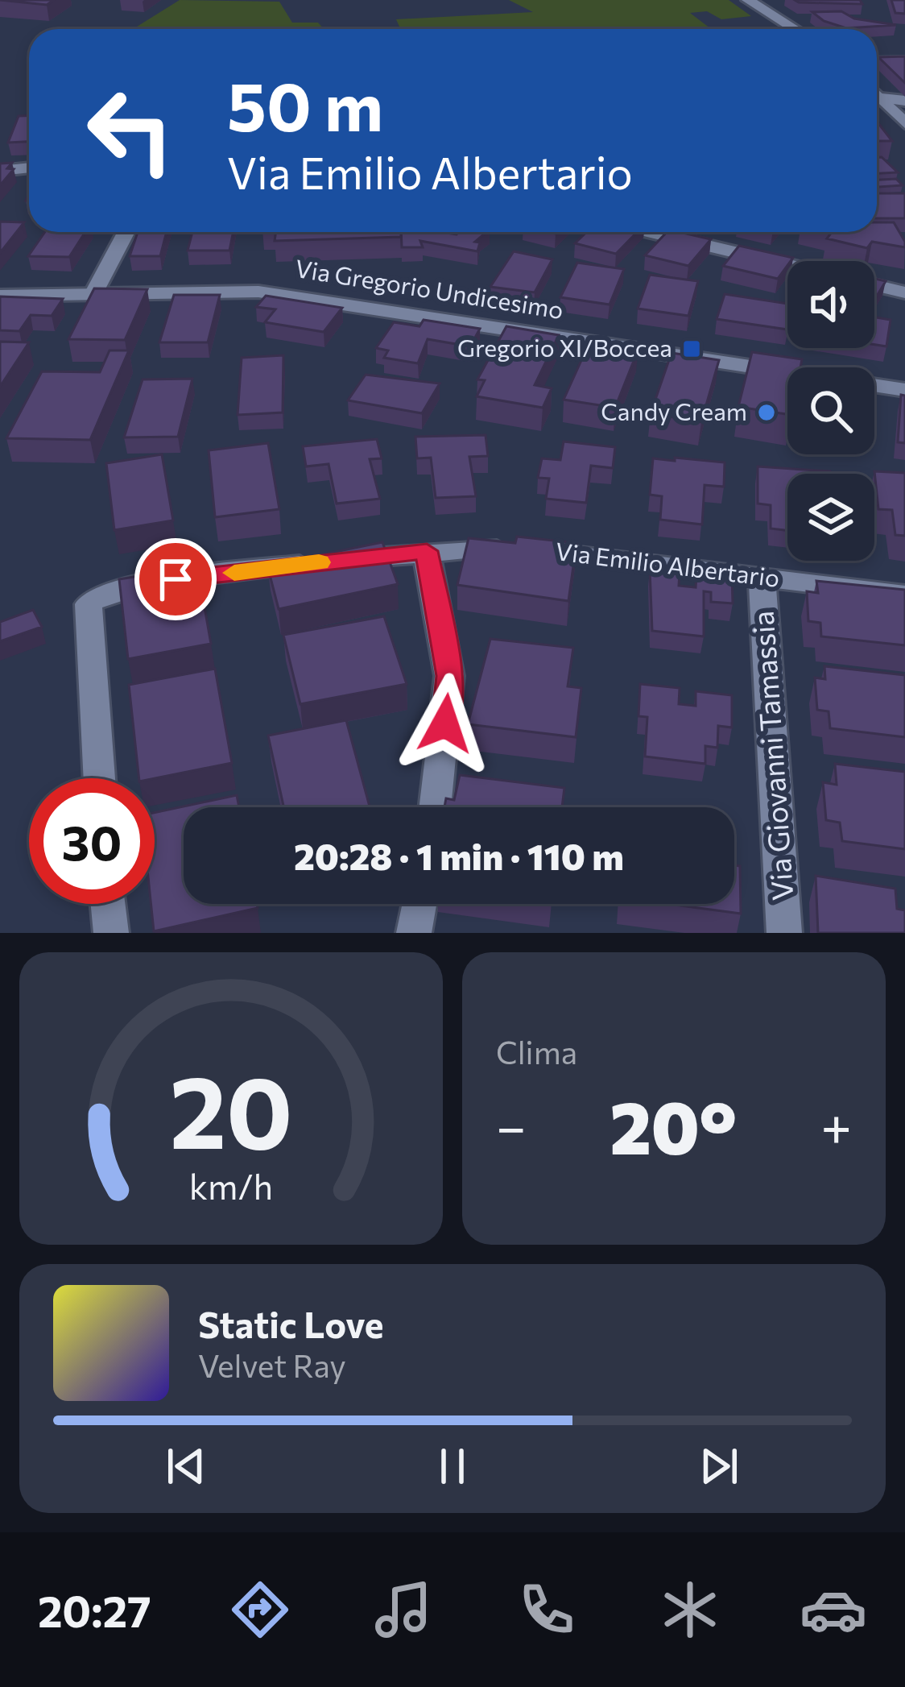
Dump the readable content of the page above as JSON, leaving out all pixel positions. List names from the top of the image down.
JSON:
{
  "streets": {
    "street": ["Via Gregorio Undicesimo", "Via Emilio Albertario", "Via Giovanni Tamassia"]
  },
  "crossings": [
    ["Via Emilio Albertario", "Via Giovanni Tamassia"]
  ],
  "places": {
    "transit": ["Gregorio XI/Boccea"],
    "other": ["Candy Cream"]
  },
  "page": {
    "turn": ["50 m", "Via Emilio Albertario"],
    "limit": "30",
    "trip": "20:28 · 1 min · 110 m",
    "tile": "Clima",
    "heat": ["−", "20°", "+"],
    "song": ["Static Love", "Velvet Ray"],
    "tabs": "20:27",
    "gauge": ["20", "km/h"]
  }
}
